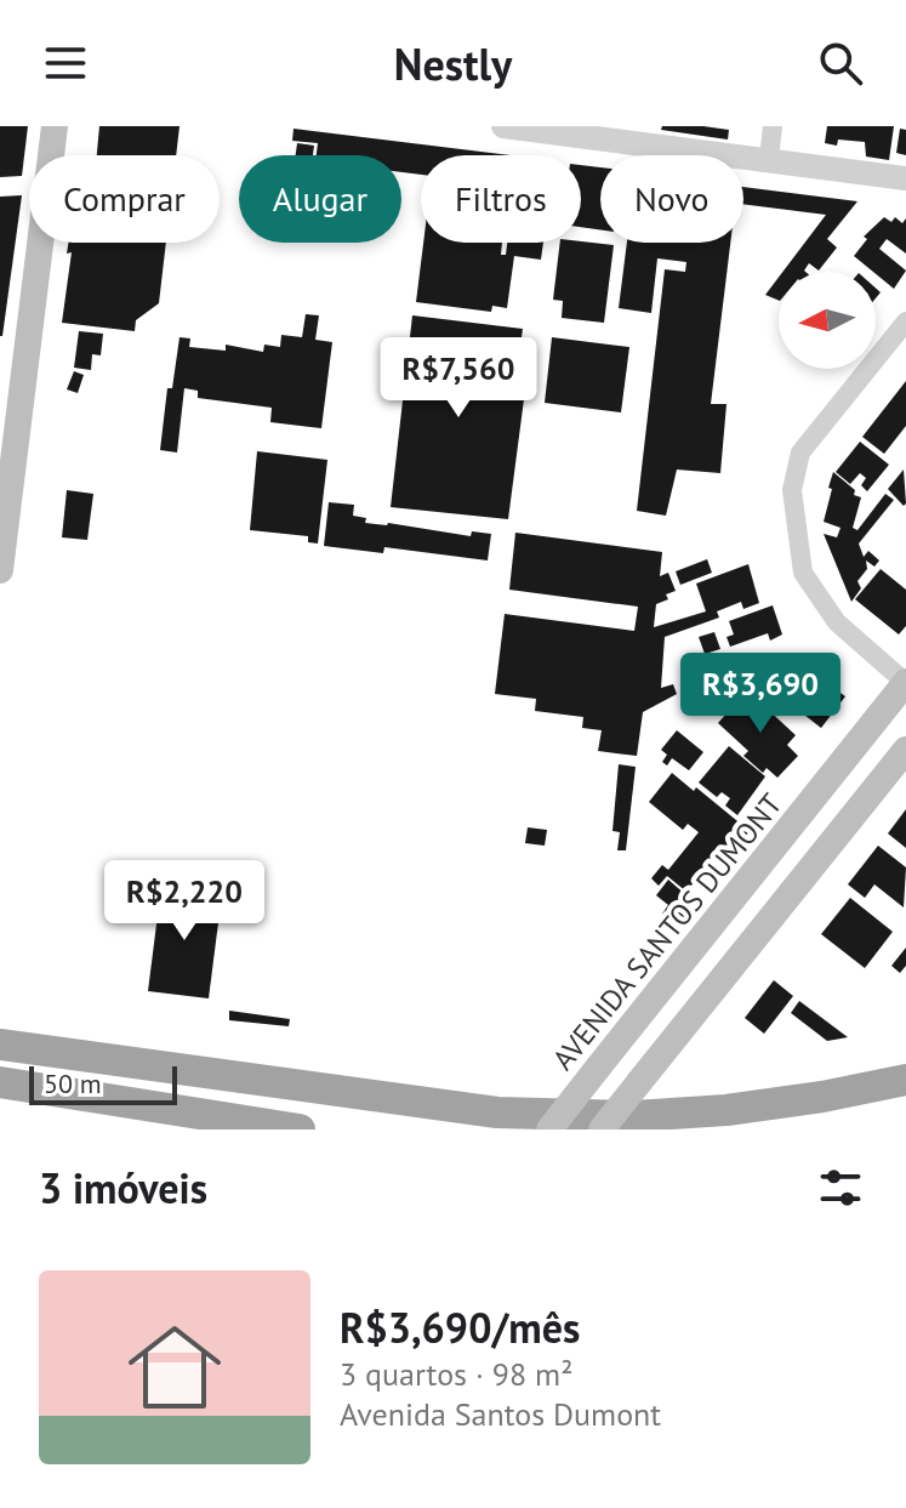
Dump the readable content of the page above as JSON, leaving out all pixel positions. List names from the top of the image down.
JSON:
{
  "streets": {
    "main road": ["AVENIDA SANTOS DUMONT"]
  },
  "scale_bar": "50 m",
  "north": "left",
  "page": {
    "header": "Nestly",
    "chip": [
      "Comprar",
      "Alugar",
      "Filtros",
      "Novo"
    ],
    "price": ["R$7,560", "R$3,690", "R$2,220"],
    "scale": "50 m",
    "heading": "3 imóveis",
    "list": [
      {
        "name": "R$3,690/mês",
        "note": "3 quartos · 98 m² · Avenida Santos Dumont"
      }
    ]
  }
}
